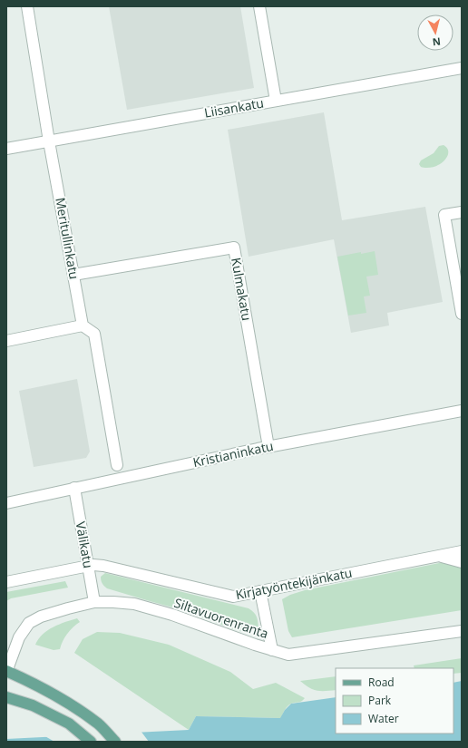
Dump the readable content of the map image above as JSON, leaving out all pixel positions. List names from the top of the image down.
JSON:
{
  "streets": {
    "street": [
      "Liisankatu",
      "Meritullinkatu",
      "Kulmakatu",
      "Kristianinkatu",
      "Välikatu",
      "Kirjatyöntekijänkatu",
      "Siltavuorenranta"
    ]
  },
  "crossings": [
    ["Liisankatu", "Meritullinkatu"],
    ["Meritullinkatu", "Kulmakatu"],
    ["Kulmakatu", "Kristianinkatu"],
    ["Kristianinkatu", "Välikatu"],
    ["Välikatu", "Kirjatyöntekijänkatu"],
    ["Välikatu", "Siltavuorenranta"]
  ],
  "legend": ["Road", "Park", "Water"],
  "north": "bottom"
}
